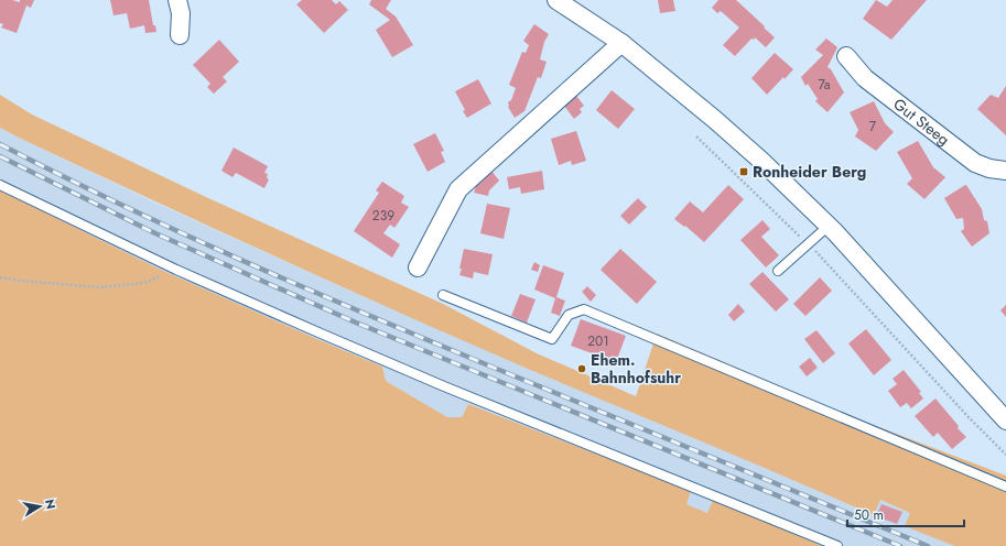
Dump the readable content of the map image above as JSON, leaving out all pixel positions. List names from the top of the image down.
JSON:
{
  "streets": {
    "street": ["Gut Steeg"]
  },
  "places": {
    "transit": ["Ronheider Berg"],
    "other": ["Ehem. Bahnhofsuhr"]
  },
  "house_numbers": [
    "7a",
    "7",
    "239",
    "201"
  ],
  "scale_bar": "50 m",
  "north": "right"
}
